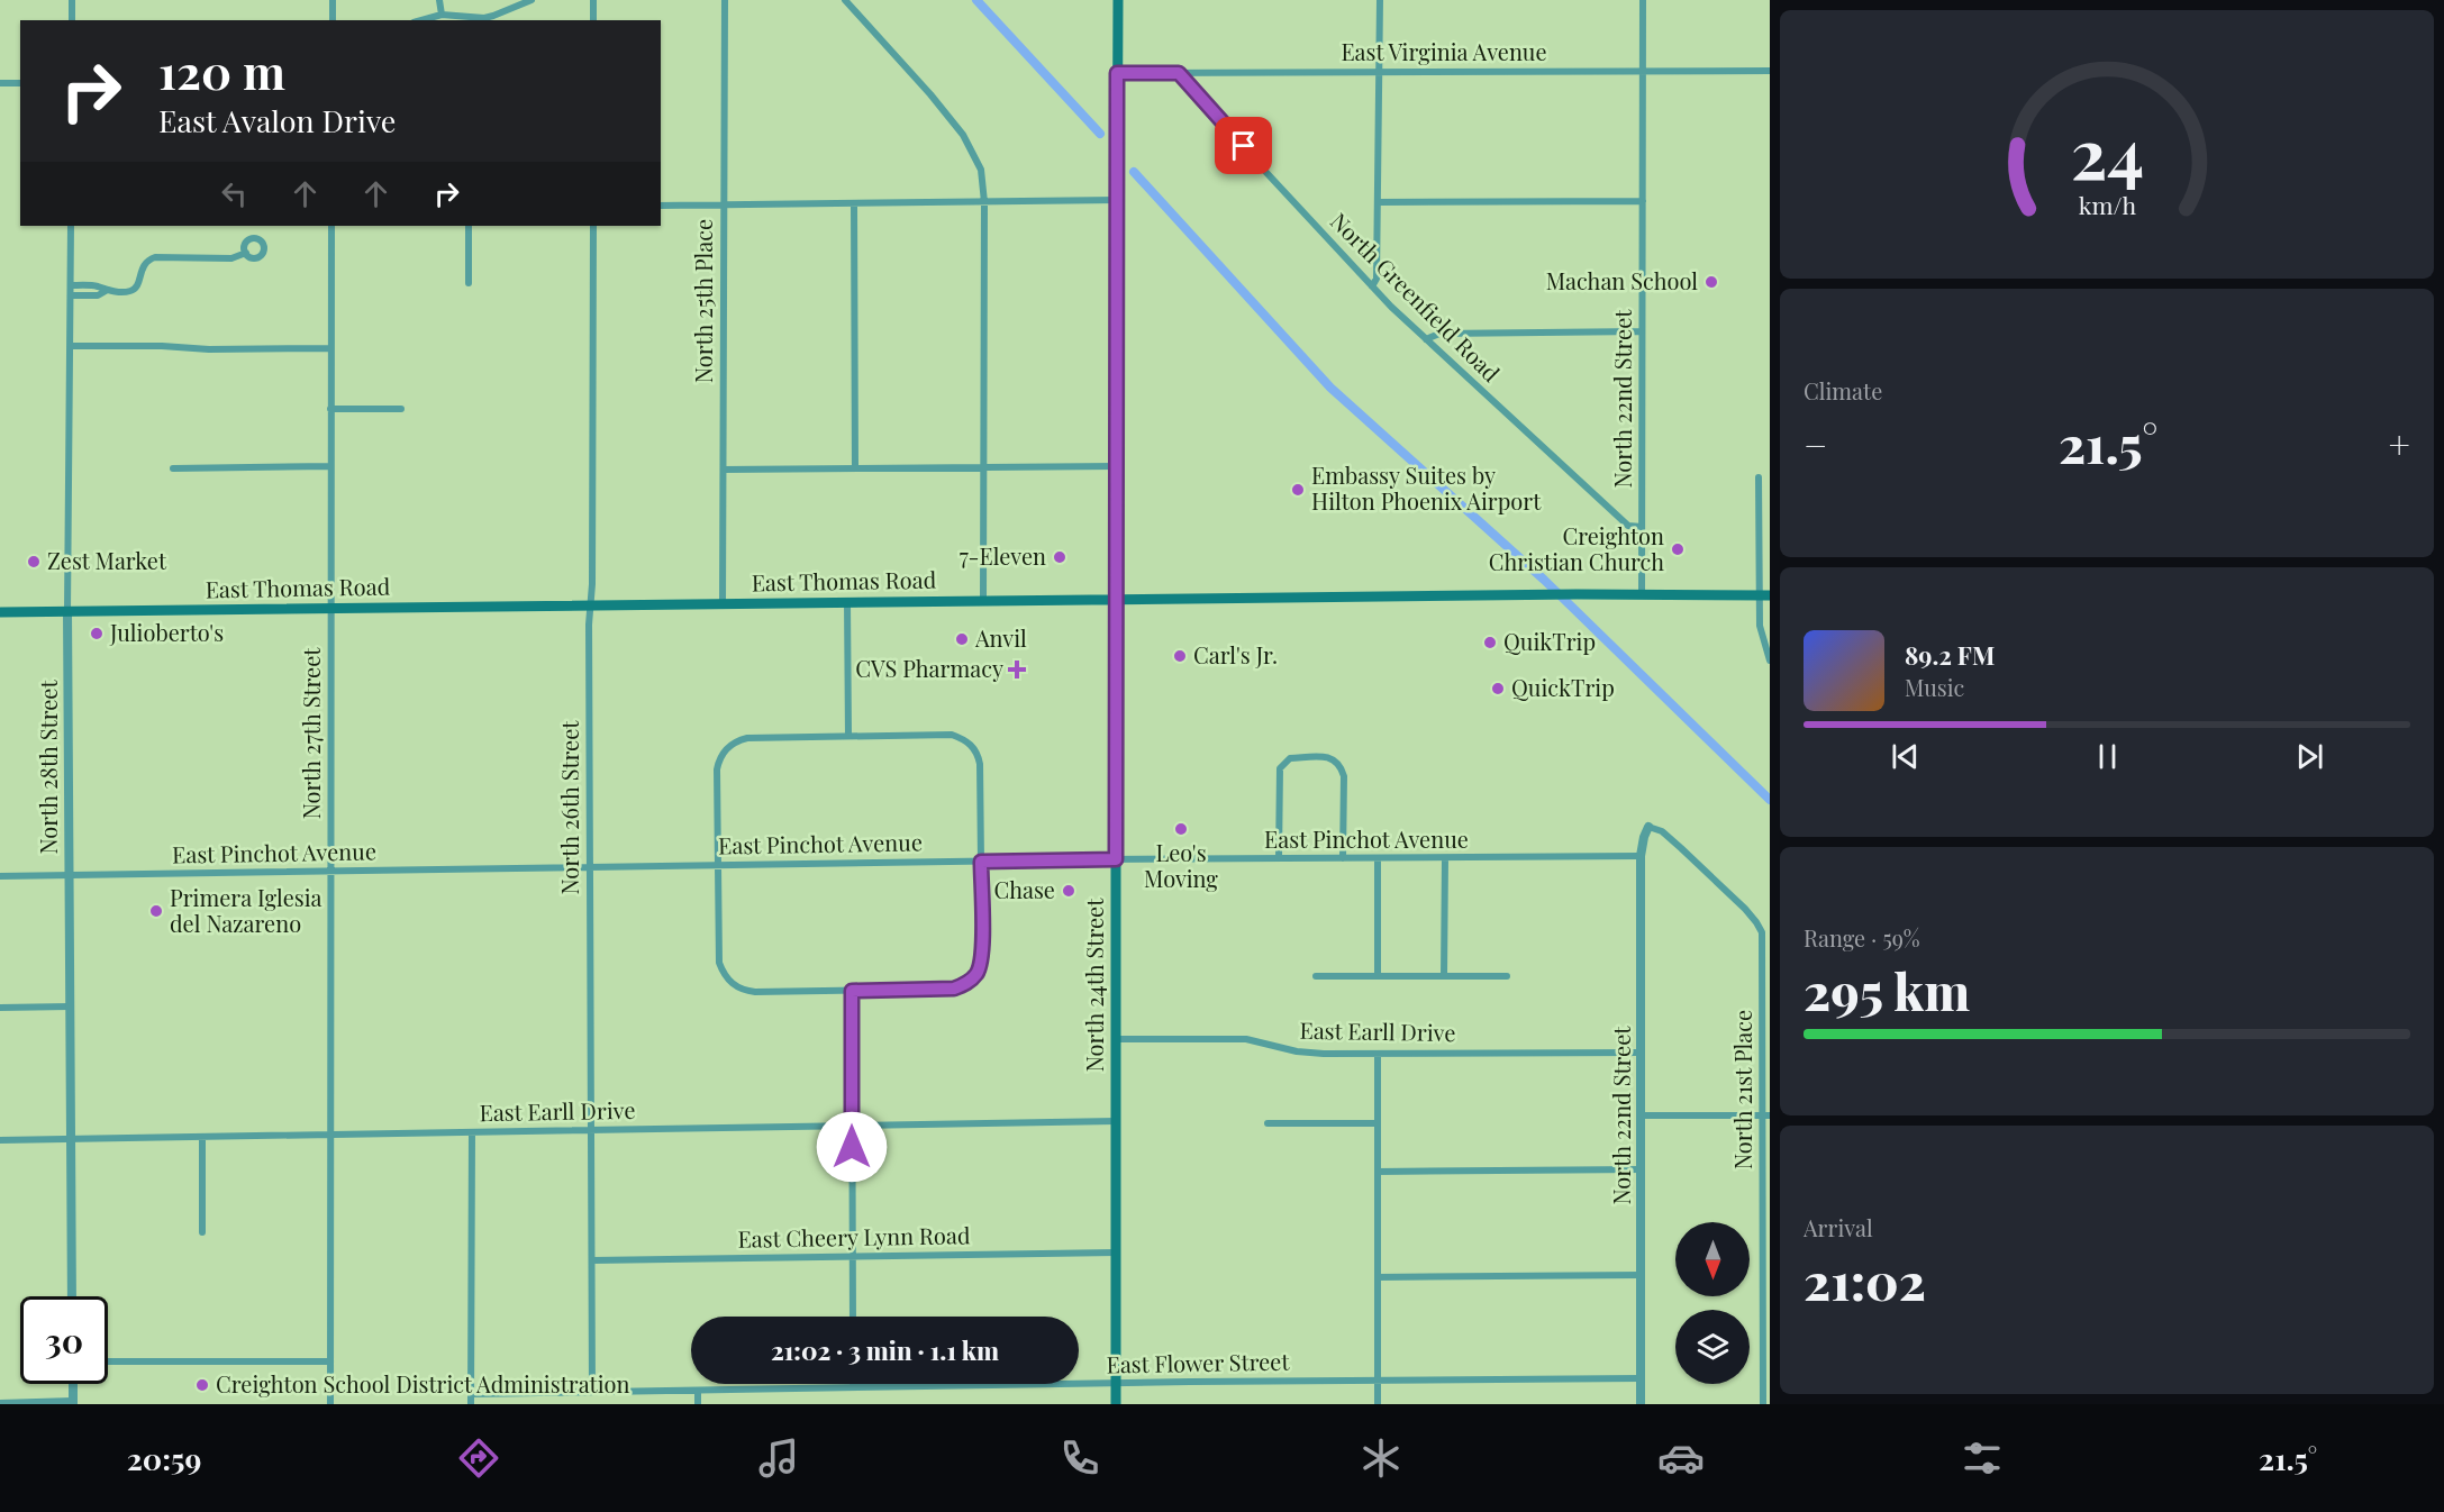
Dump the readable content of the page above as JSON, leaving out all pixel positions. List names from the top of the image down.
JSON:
{
  "streets": {
    "main road": ["East Thomas Road", "North 24th Street"],
    "street": [
      "East Virginia Avenue",
      "North Greenfield Road",
      "North 25th Place",
      "North 22nd Street",
      "North 27th Street",
      "North 28th Street",
      "North 26th Street",
      "East Pinchot Avenue",
      "East Earll Drive",
      "North 21st Place",
      "East Cheery Lynn Road",
      "East Flower Street"
    ]
  },
  "crossings": [
    ["East Virginia Avenue", "North Greenfield Road"],
    ["East Virginia Avenue", "North 22nd Street"],
    ["East Virginia Avenue", "North 24th Street"],
    ["North Greenfield Road", "North 22nd Street"],
    ["North 25th Place", "East Thomas Road"],
    ["North 22nd Street", "East Thomas Road"],
    ["North 22nd Street", "East Pinchot Avenue"],
    ["North 22nd Street", "East Earll Drive"],
    ["North 22nd Street", "North 21st Place"],
    ["North 22nd Street", "East Flower Street"],
    ["East Thomas Road", "North 27th Street"],
    ["East Thomas Road", "North 28th Street"],
    ["East Thomas Road", "North 26th Street"],
    ["East Thomas Road", "North 24th Street"],
    ["North 27th Street", "East Pinchot Avenue"],
    ["North 27th Street", "East Earll Drive"],
    ["North 28th Street", "East Pinchot Avenue"],
    ["North 28th Street", "East Earll Drive"],
    ["North 26th Street", "East Pinchot Avenue"],
    ["North 26th Street", "East Earll Drive"],
    ["North 26th Street", "East Cheery Lynn Road"],
    ["North 26th Street", "East Flower Street"],
    ["East Pinchot Avenue", "North 24th Street"],
    ["North 24th Street", "East Earll Drive"],
    ["North 24th Street", "East Cheery Lynn Road"],
    ["North 24th Street", "East Flower Street"]
  ],
  "places": {
    "other": [
      "Machan School",
      "Embassy Suites by Hilton Phoenix Airport",
      "Creighton Christian Church",
      "7-Eleven",
      "Zest Market",
      "Julioberto's",
      "Anvil",
      "QuikTrip",
      "Carl's Jr.",
      "QuickTrip",
      "Leo's Moving",
      "Chase",
      "Primera Iglesia del Nazareno",
      "Creighton School District Administration"
    ],
    "health": ["CVS Pharmacy"]
  },
  "north": "bottom",
  "page": {
    "turn": ["120 m", "East Avalon Drive"],
    "tile": [
      "Climate",
      ["Range · 59%", "295 km"],
      ["Arrival", "21:02"]
    ],
    "heat": ["−", "21.5°", "+"],
    "song": ["89.2 FM", "Music"],
    "limit": "30",
    "trip": "21:02 · 3 min · 1.1 km",
    "tabs": ["20:59", "21.5°"],
    "gauge": ["24", "km/h"]
  }
}
